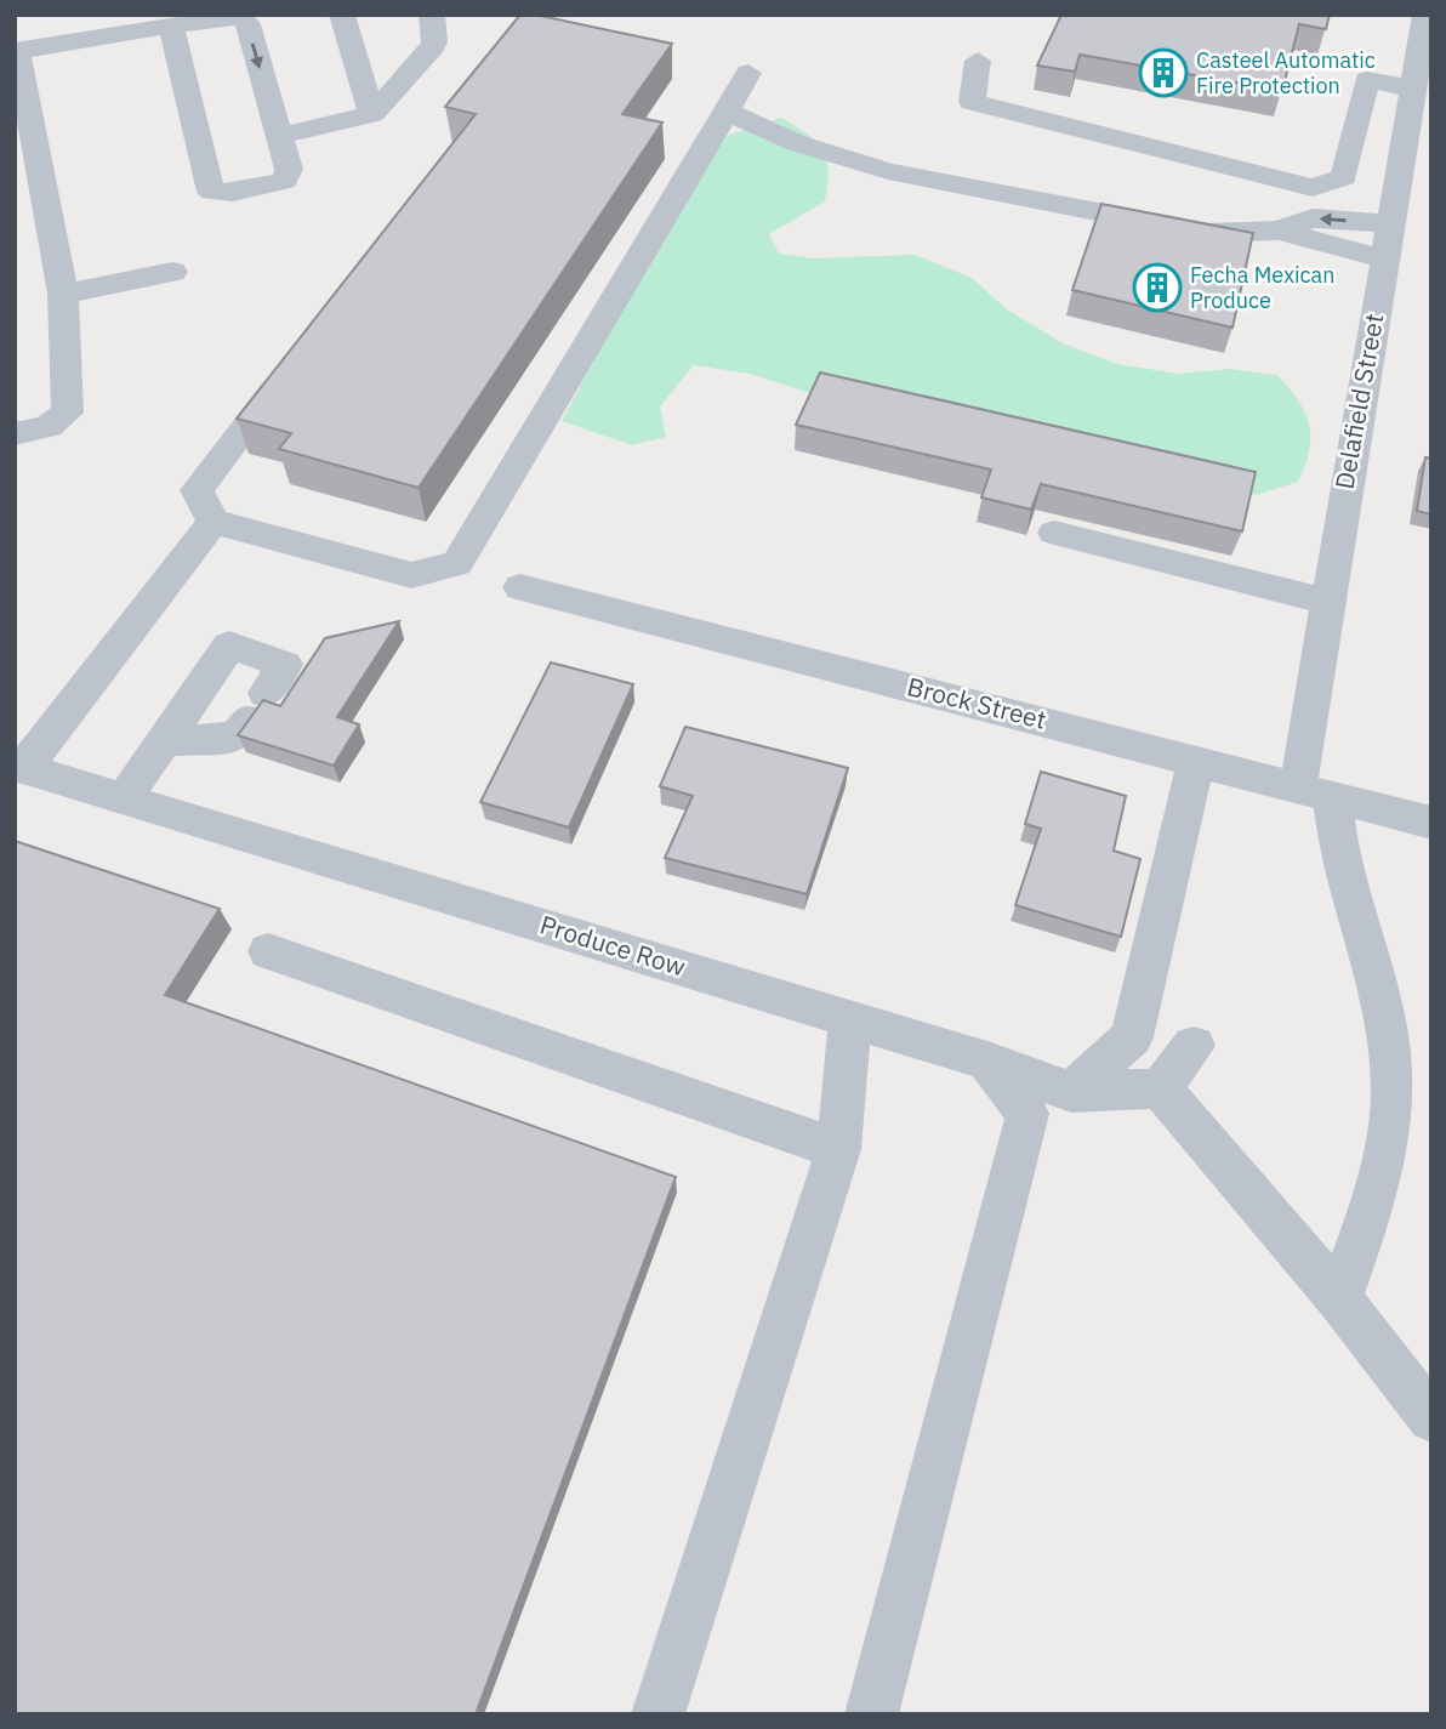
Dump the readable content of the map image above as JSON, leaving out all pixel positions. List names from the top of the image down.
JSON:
{
  "streets": {
    "street": ["Delafield Street", "Brock Street", "Produce Row"]
  },
  "crossings": [
    ["Delafield Street", "Brock Street"]
  ],
  "places": {
    "building": ["Casteel Automatic Fire Protection", "Fecha Mexican Produce"]
  }
}
